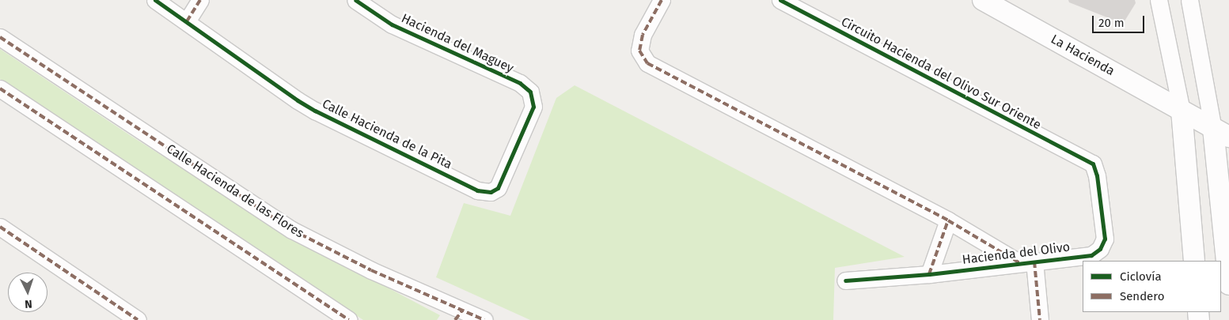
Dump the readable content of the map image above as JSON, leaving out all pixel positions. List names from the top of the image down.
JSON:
{
  "streets": {
    "street": [
      "Hacienda del Maguey",
      "La Hacienda",
      "Circuito Hacienda del Olivo Sur Oriente",
      "Calle Hacienda de la Pita",
      "Calle Hacienda de las Flores",
      "Hacienda del Olivo"
    ]
  },
  "crossings": [
    ["Hacienda del Maguey", "Calle Hacienda de la Pita"],
    ["Circuito Hacienda del Olivo Sur Oriente", "Hacienda del Olivo"]
  ],
  "legend": ["Ciclovía", "Sendero"],
  "scale_bar": "20 m",
  "north": "bottom"
}
